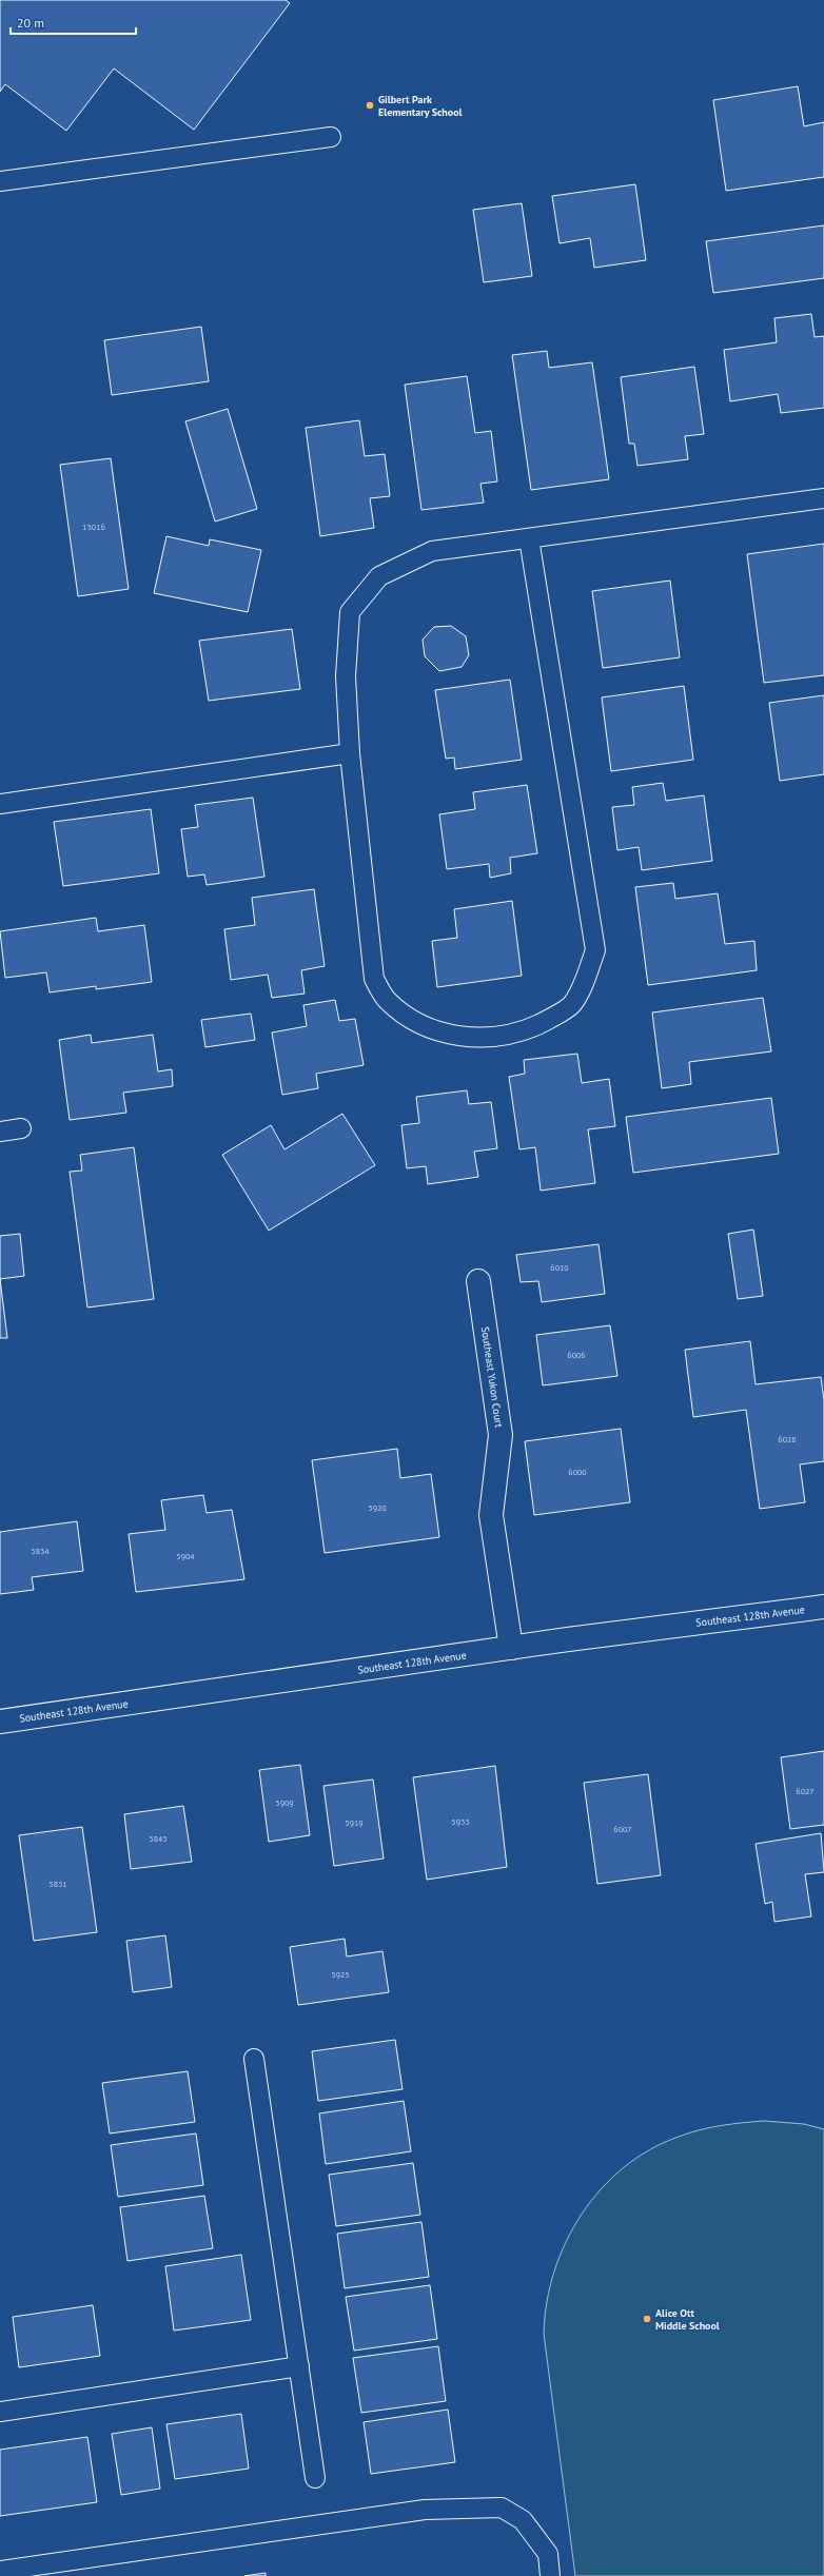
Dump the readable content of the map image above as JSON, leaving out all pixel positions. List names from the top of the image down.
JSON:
{
  "streets": {
    "street": ["Southeast Yukon Court", "Southeast 128th Avenue"]
  },
  "crossings": [
    ["Southeast Yukon Court", "Southeast 128th Avenue"]
  ],
  "places": ["Gilbert Park Elementary School", "Alice Ott Middle School"],
  "house_numbers": [
    "13016",
    "6010",
    "6006",
    "6028",
    "6000",
    "5920",
    "5834",
    "5904",
    "6027",
    "5909",
    "5933",
    "5919",
    "6007",
    "5843",
    "5831",
    "5925"
  ],
  "scale_bar": "20 m"
}
